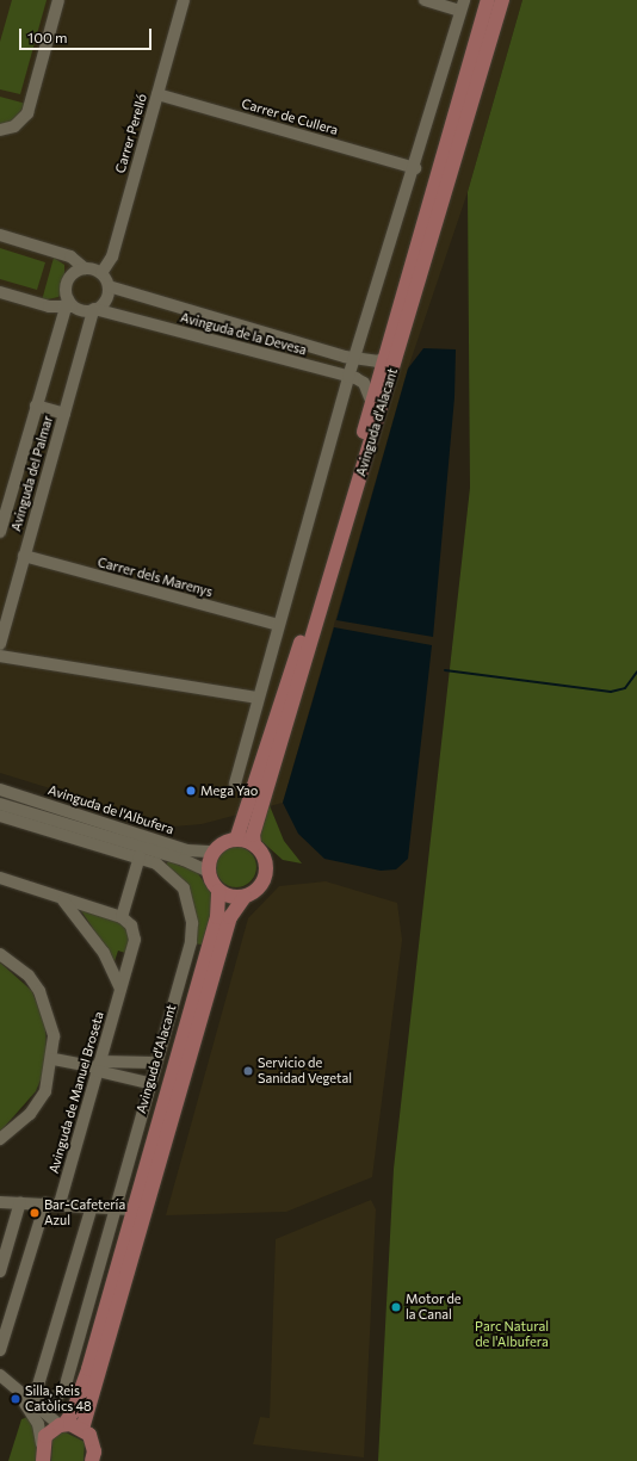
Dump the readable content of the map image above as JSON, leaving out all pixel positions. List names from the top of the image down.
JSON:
{
  "streets": {
    "main road": ["Avinguda d'Alacant"],
    "street": [
      "Carrer de Cullera",
      "Carrer Perelló",
      "Avinguda de la Devesa",
      "Avinguda del Palmar",
      "Carrer dels Marenys",
      "Avinguda de l'Albufera",
      "Avinguda de Manuel Broseta"
    ]
  },
  "crossings": [
    ["Carrer de Cullera", "Carrer Perelló"],
    ["Carrer Perelló", "Avinguda de la Devesa"],
    ["Carrer Perelló", "Avinguda del Palmar"],
    ["Avinguda de la Devesa", "Avinguda d'Alacant"],
    ["Avinguda de la Devesa", "Avinguda del Palmar"],
    ["Avinguda d'Alacant", "Avinguda de l'Albufera"],
    ["Avinguda del Palmar", "Carrer dels Marenys"]
  ],
  "parks": ["Parc Natural de l'Albufera"],
  "places": [
    "Mega Yao",
    "Servicio de Sanidad Vegetal",
    "Bar-Cafetería Azul",
    "Motor de la Canal",
    "Silla, Reis Catòlics 48"
  ],
  "scale_bar": "100 m"
}
